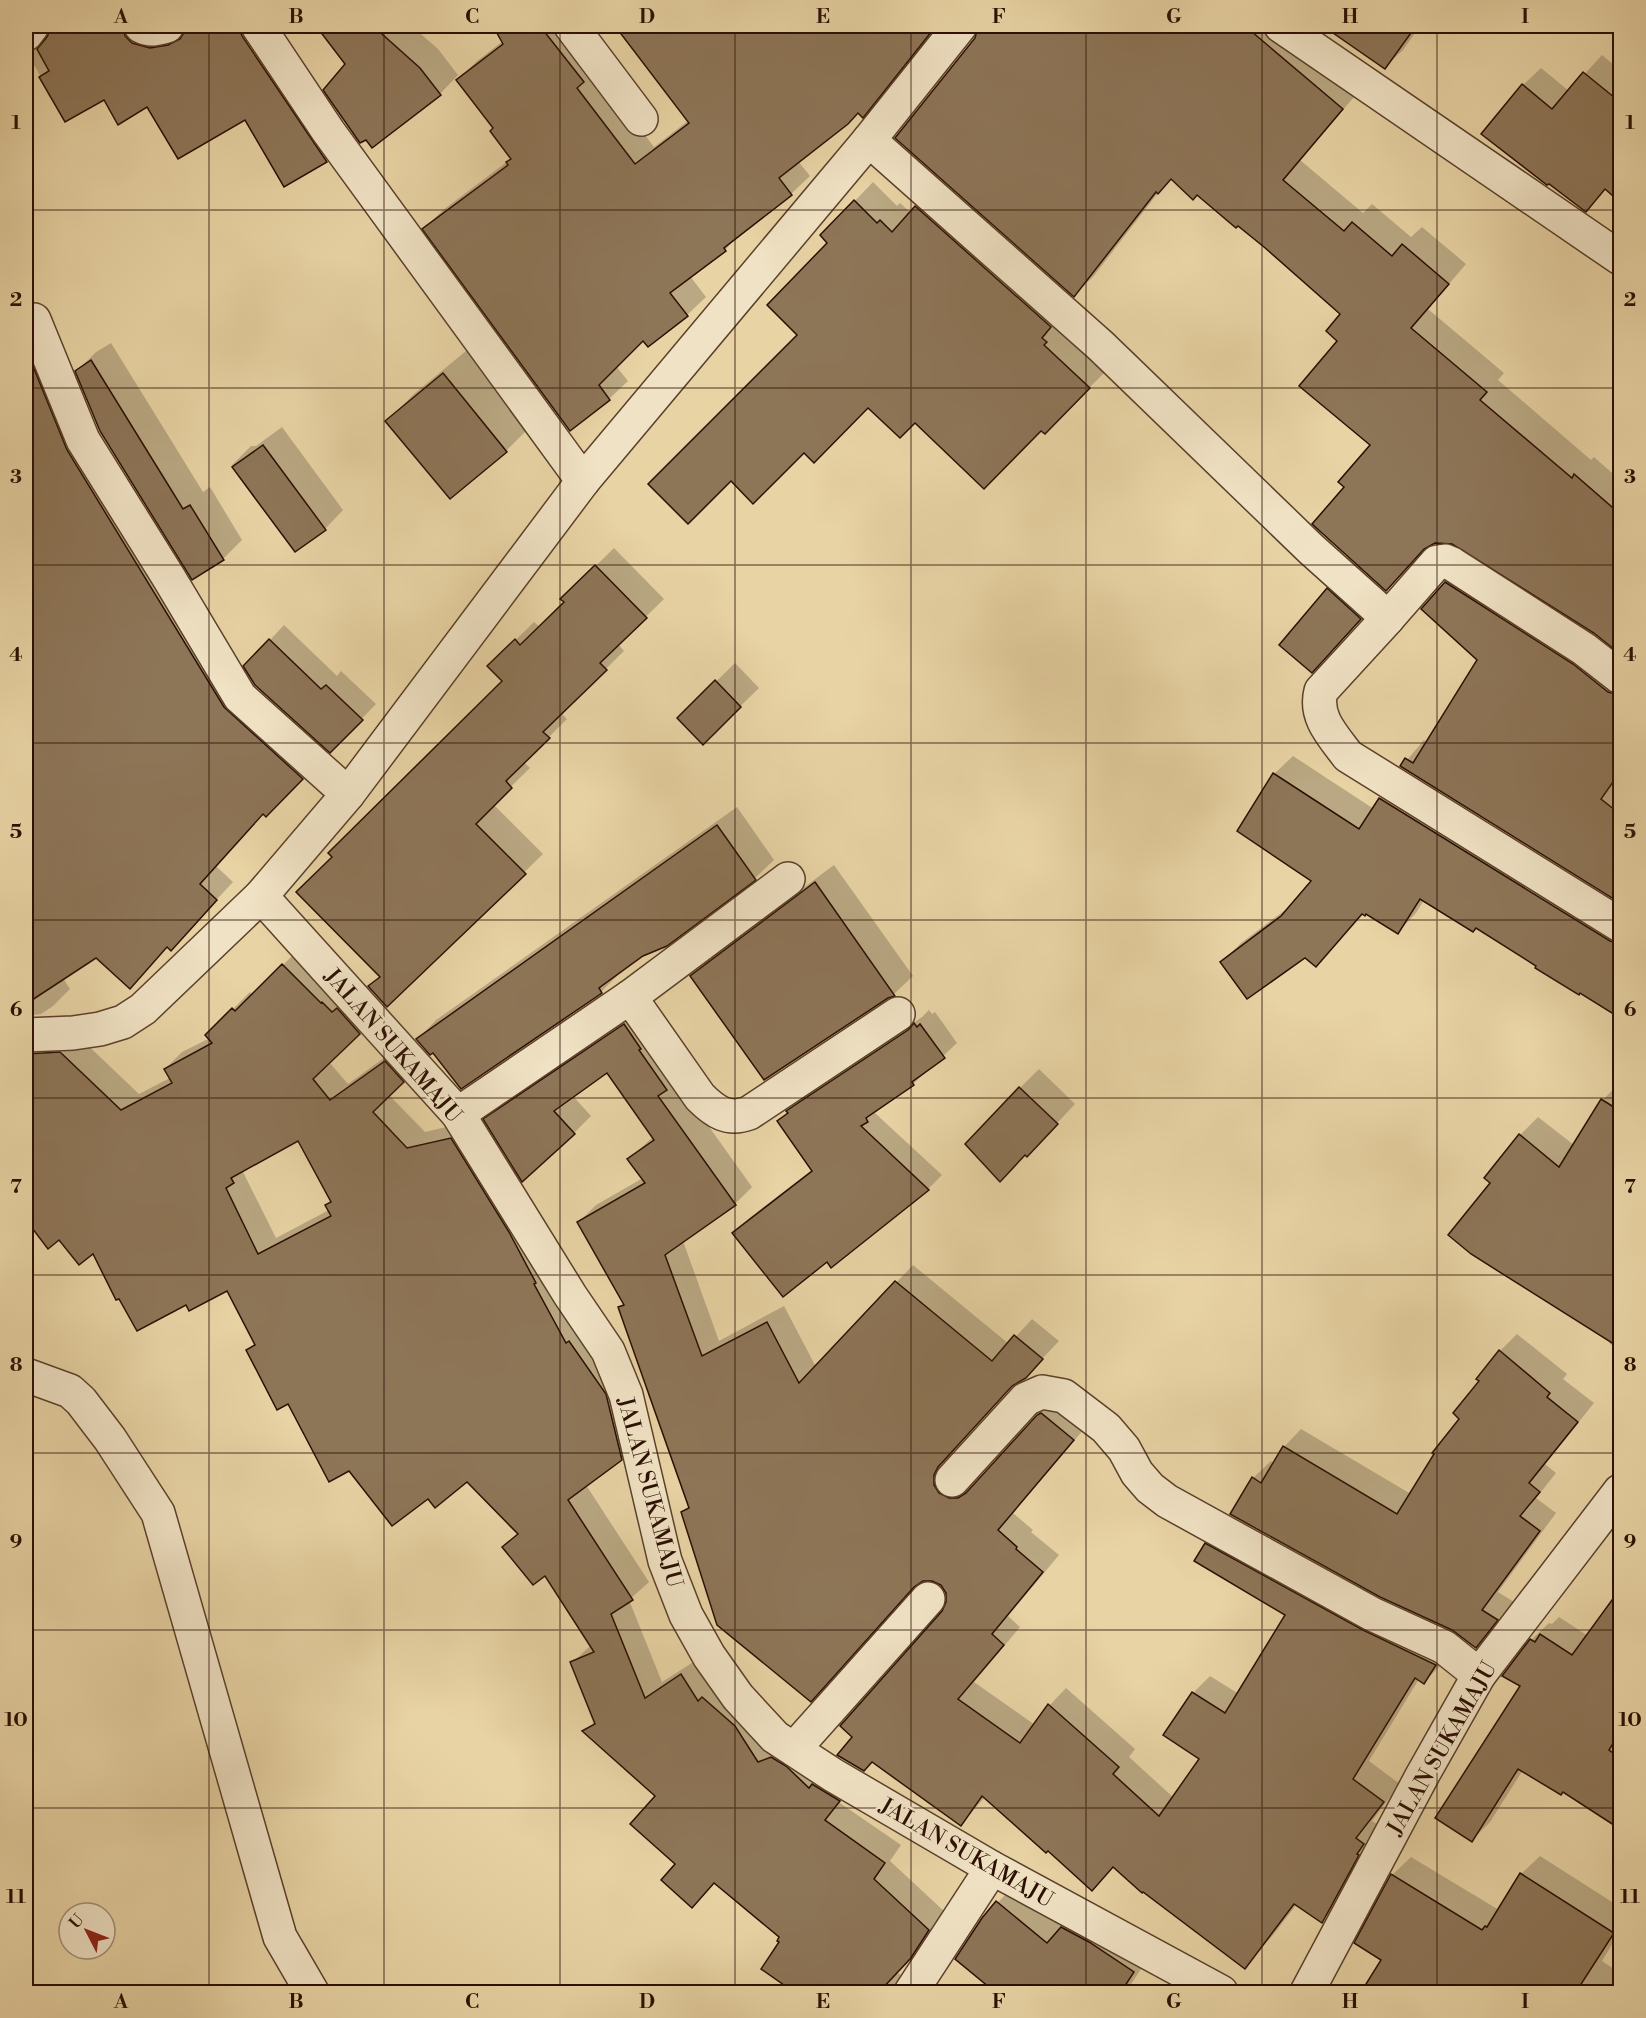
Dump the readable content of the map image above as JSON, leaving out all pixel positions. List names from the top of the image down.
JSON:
{
  "streets": {
    "street": ["JALAN SUKAMAJU"]
  },
  "north": "top left",
  "grid": {
    "columns": [
      "A",
      "B",
      "C",
      "D",
      "E",
      "F",
      "G",
      "H",
      "I"
    ],
    "rows": [
      "1",
      "2",
      "3",
      "4",
      "5",
      "6",
      "7",
      "8",
      "9",
      "10",
      "11"
    ]
  }
}
